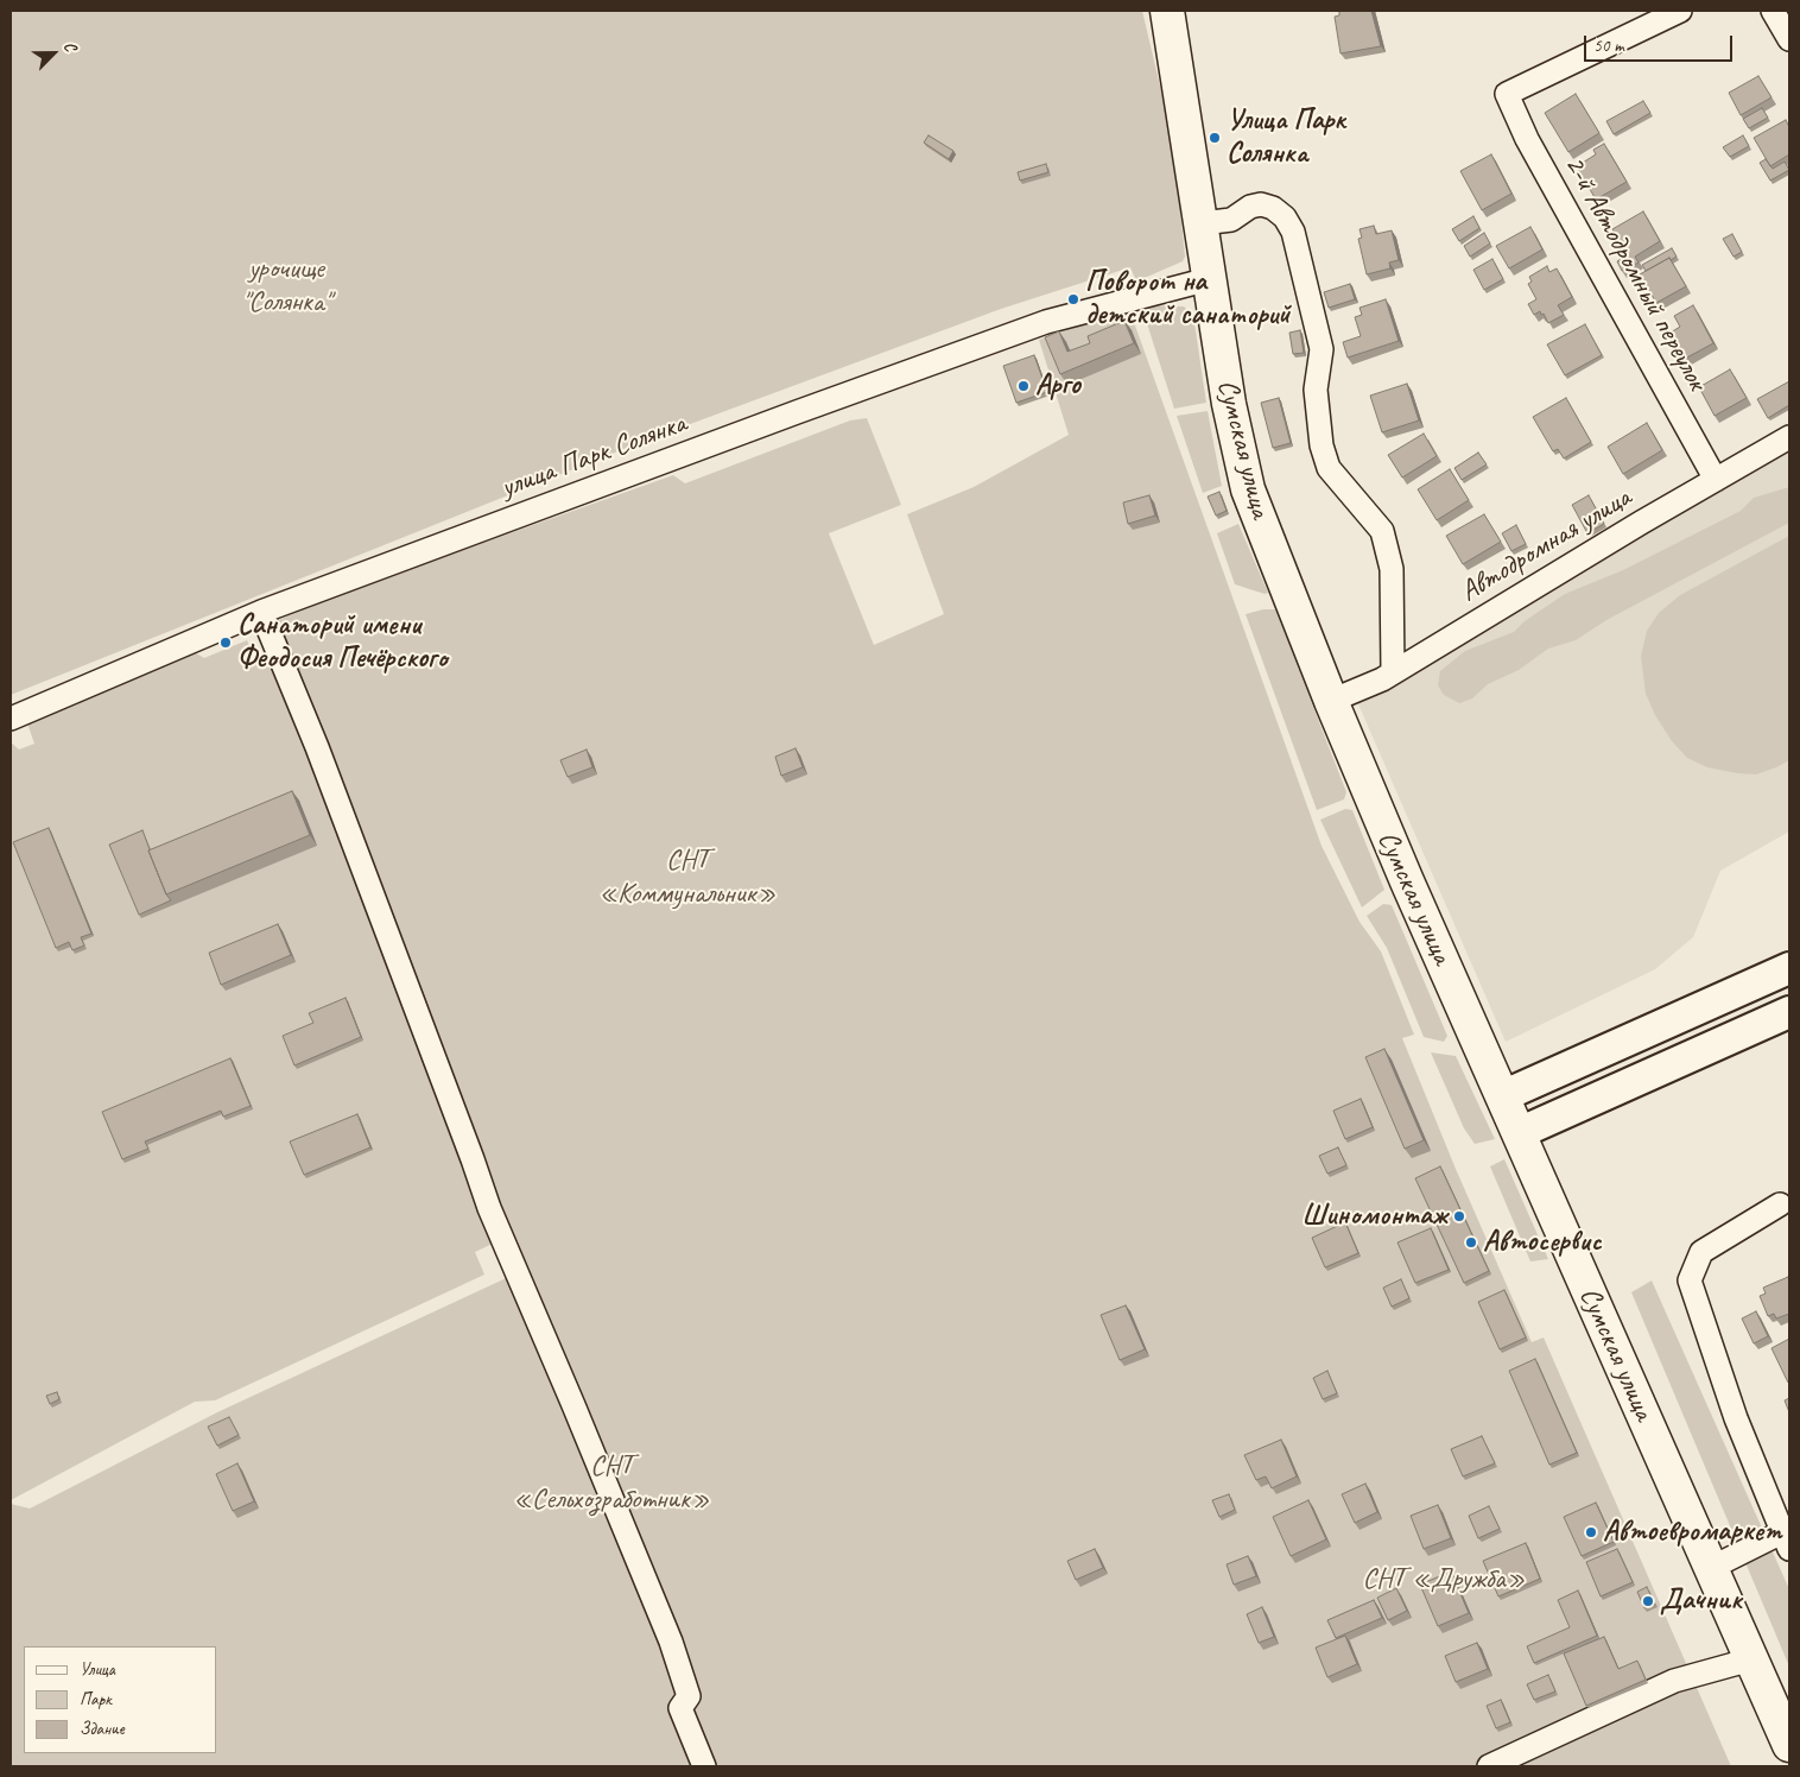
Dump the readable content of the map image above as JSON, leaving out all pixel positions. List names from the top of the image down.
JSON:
{
  "streets": {
    "main road": ["Сумская улица"],
    "street": ["2-й Автодромный переулок", "улица Парк Солянка", "Автодромная улица"]
  },
  "crossings": [
    ["2-й Автодромный переулок", "Автодромная улица"],
    ["Сумская улица", "улица Парк Солянка"],
    ["Сумская улица", "Автодромная улица"]
  ],
  "parks": [
    "урочище \"Солянка\"",
    "СНТ «Коммунальник»",
    "СНТ «Сельхозработник»",
    "СНТ «Дружба»"
  ],
  "places": [
    "Улица Парк Солянка",
    "Поворот на детский санаторий",
    "Арго",
    "Санаторий имени Феодосия Печёрского",
    "Шиномонтаж",
    "Автосервис",
    "Автоевромаркет",
    "Дачник"
  ],
  "legend": ["Улица", "Парк", "Здание"],
  "scale_bar": "50 m",
  "north": "top right"
}
